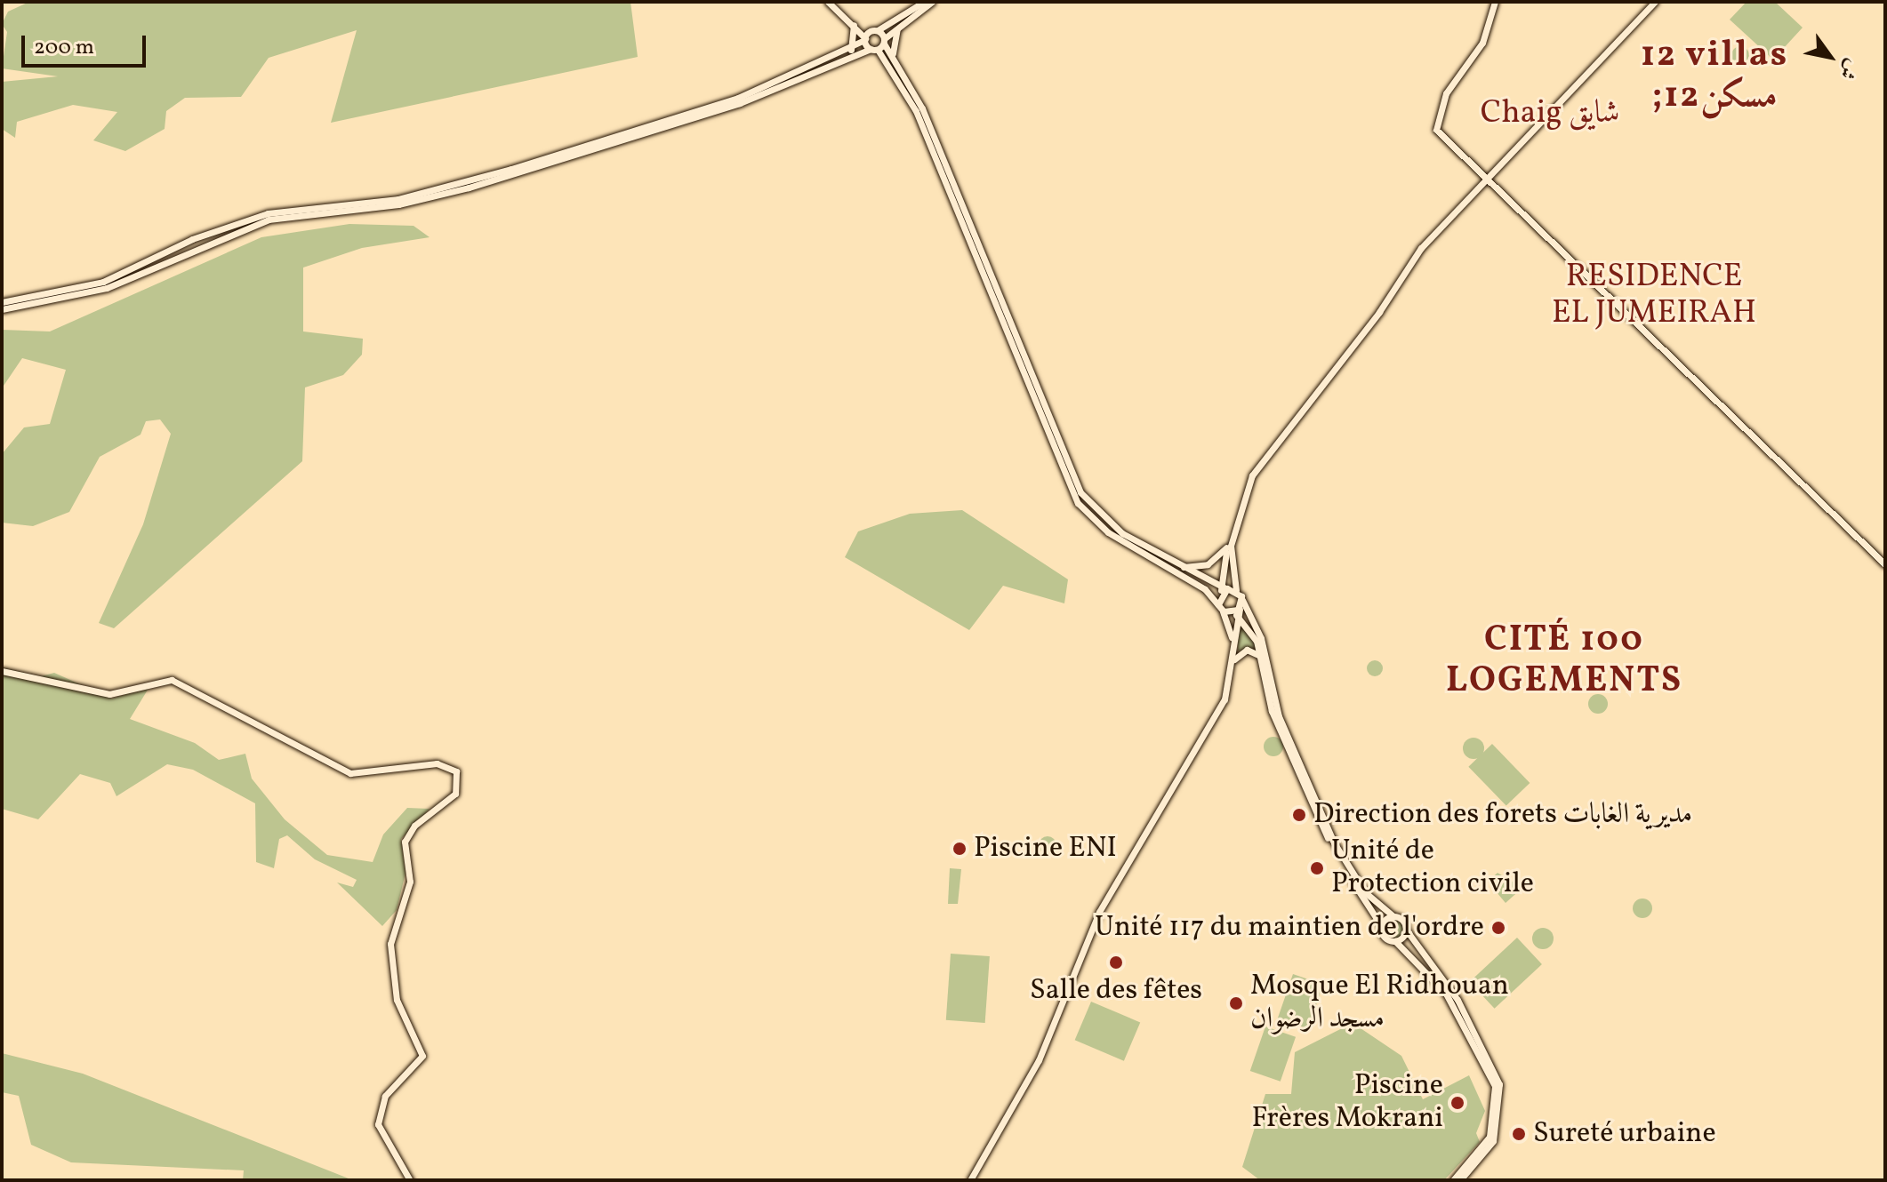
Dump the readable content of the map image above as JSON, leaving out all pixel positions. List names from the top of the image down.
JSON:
{
  "districts": [
    "12 villas ;12مسكن",
    "Chaig شايق",
    "RESIDENCE EL JUMEIRAH",
    "CITÉ 100 LOGEMENTS"
  ],
  "places": [
    "Direction des forets مديرية الغابات",
    "Piscine ENI",
    "Unité de Protection civile",
    "Unité 117 du maintien de l'ordre",
    "Salle des fêtes",
    "Mosque El Ridhouan مسجد الرضوان",
    "Piscine Frères Mokrani",
    "Sureté urbaine"
  ],
  "scale_bar": "200 m",
  "north": "bottom right"
}
